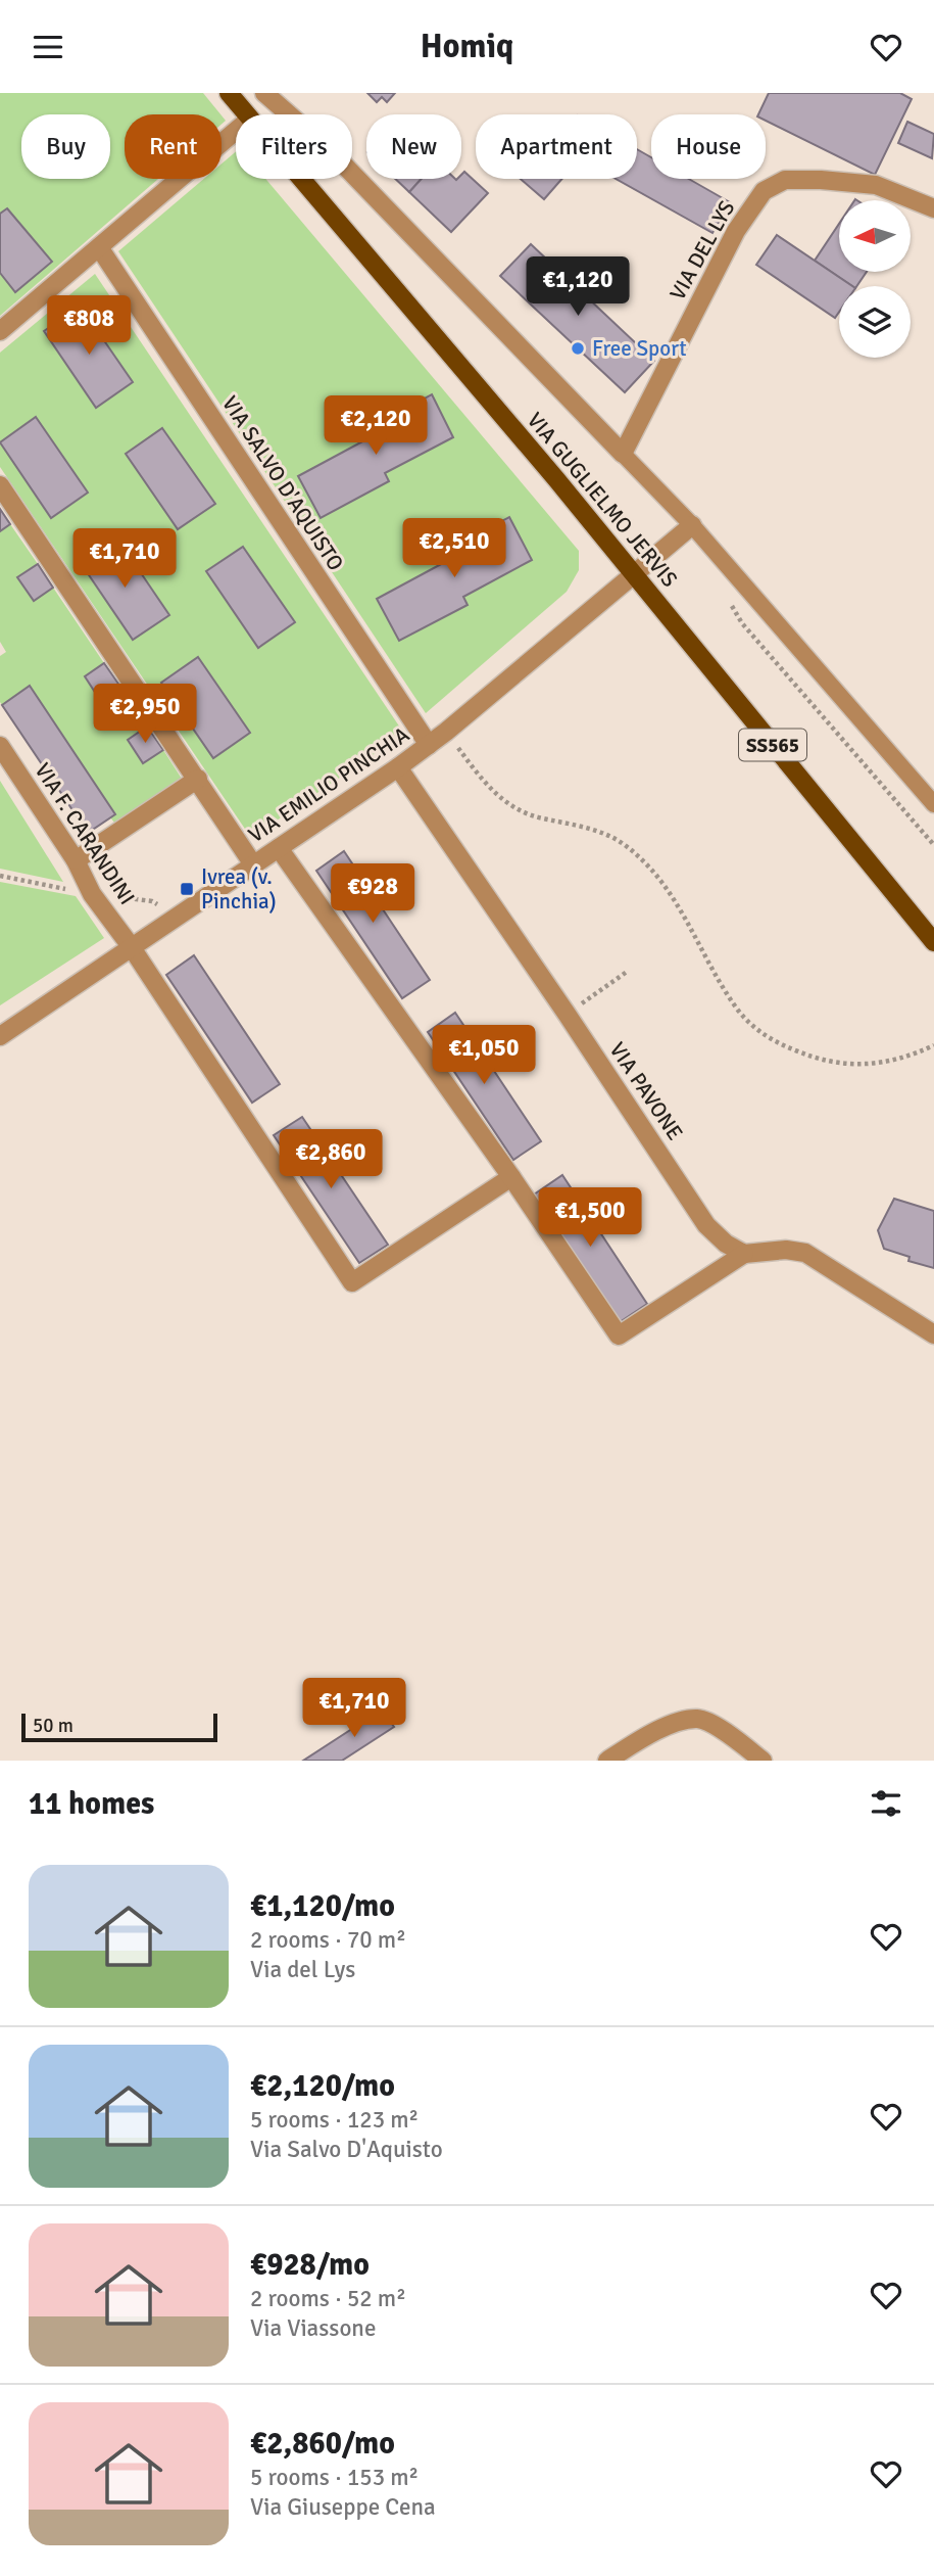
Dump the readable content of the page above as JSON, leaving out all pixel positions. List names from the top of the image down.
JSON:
{
  "streets": {
    "main road": ["VIA GUGLIELMO JERVIS", "SS565"],
    "street": [
      "VIA DEL LYS",
      "VIA SALVO D'AQUISTO",
      "VIA EMILIO PINCHIA",
      "VIA F. CARANDINI",
      "VIA PAVONE"
    ]
  },
  "crossings": [
    ["VIA SALVO D'AQUISTO", "VIA EMILIO PINCHIA"],
    ["VIA GUGLIELMO JERVIS", "VIA EMILIO PINCHIA"],
    ["VIA EMILIO PINCHIA", "VIA F. CARANDINI"],
    ["VIA EMILIO PINCHIA", "VIA PAVONE"]
  ],
  "places": {
    "other": ["Free Sport"],
    "transit": ["Ivrea (v. Pinchia)"]
  },
  "scale_bar": "50 m",
  "north": "left",
  "page": {
    "header": "Homiq",
    "chip": [
      "Buy",
      "Rent",
      "Filters",
      "New",
      "Apartment",
      "House"
    ],
    "price": [
      "€1,120",
      "€808",
      "€2,120",
      "€2,510",
      "€1,710",
      "€2,950",
      "€928",
      "€1,050",
      "€2,860",
      "€1,500",
      "€1,710"
    ],
    "scale": "50 m",
    "heading": "11 homes",
    "list": [
      {
        "name": "€1,120/mo",
        "note": "2 rooms · 70 m² · Via del Lys"
      },
      {
        "name": "€2,120/mo",
        "note": "5 rooms · 123 m² · Via Salvo D'Aquisto"
      },
      {
        "name": "€928/mo",
        "note": "2 rooms · 52 m² · Via Viassone"
      },
      {
        "name": "€2,860/mo",
        "note": "5 rooms · 153 m² · Via Giuseppe Cena"
      }
    ]
  }
}
